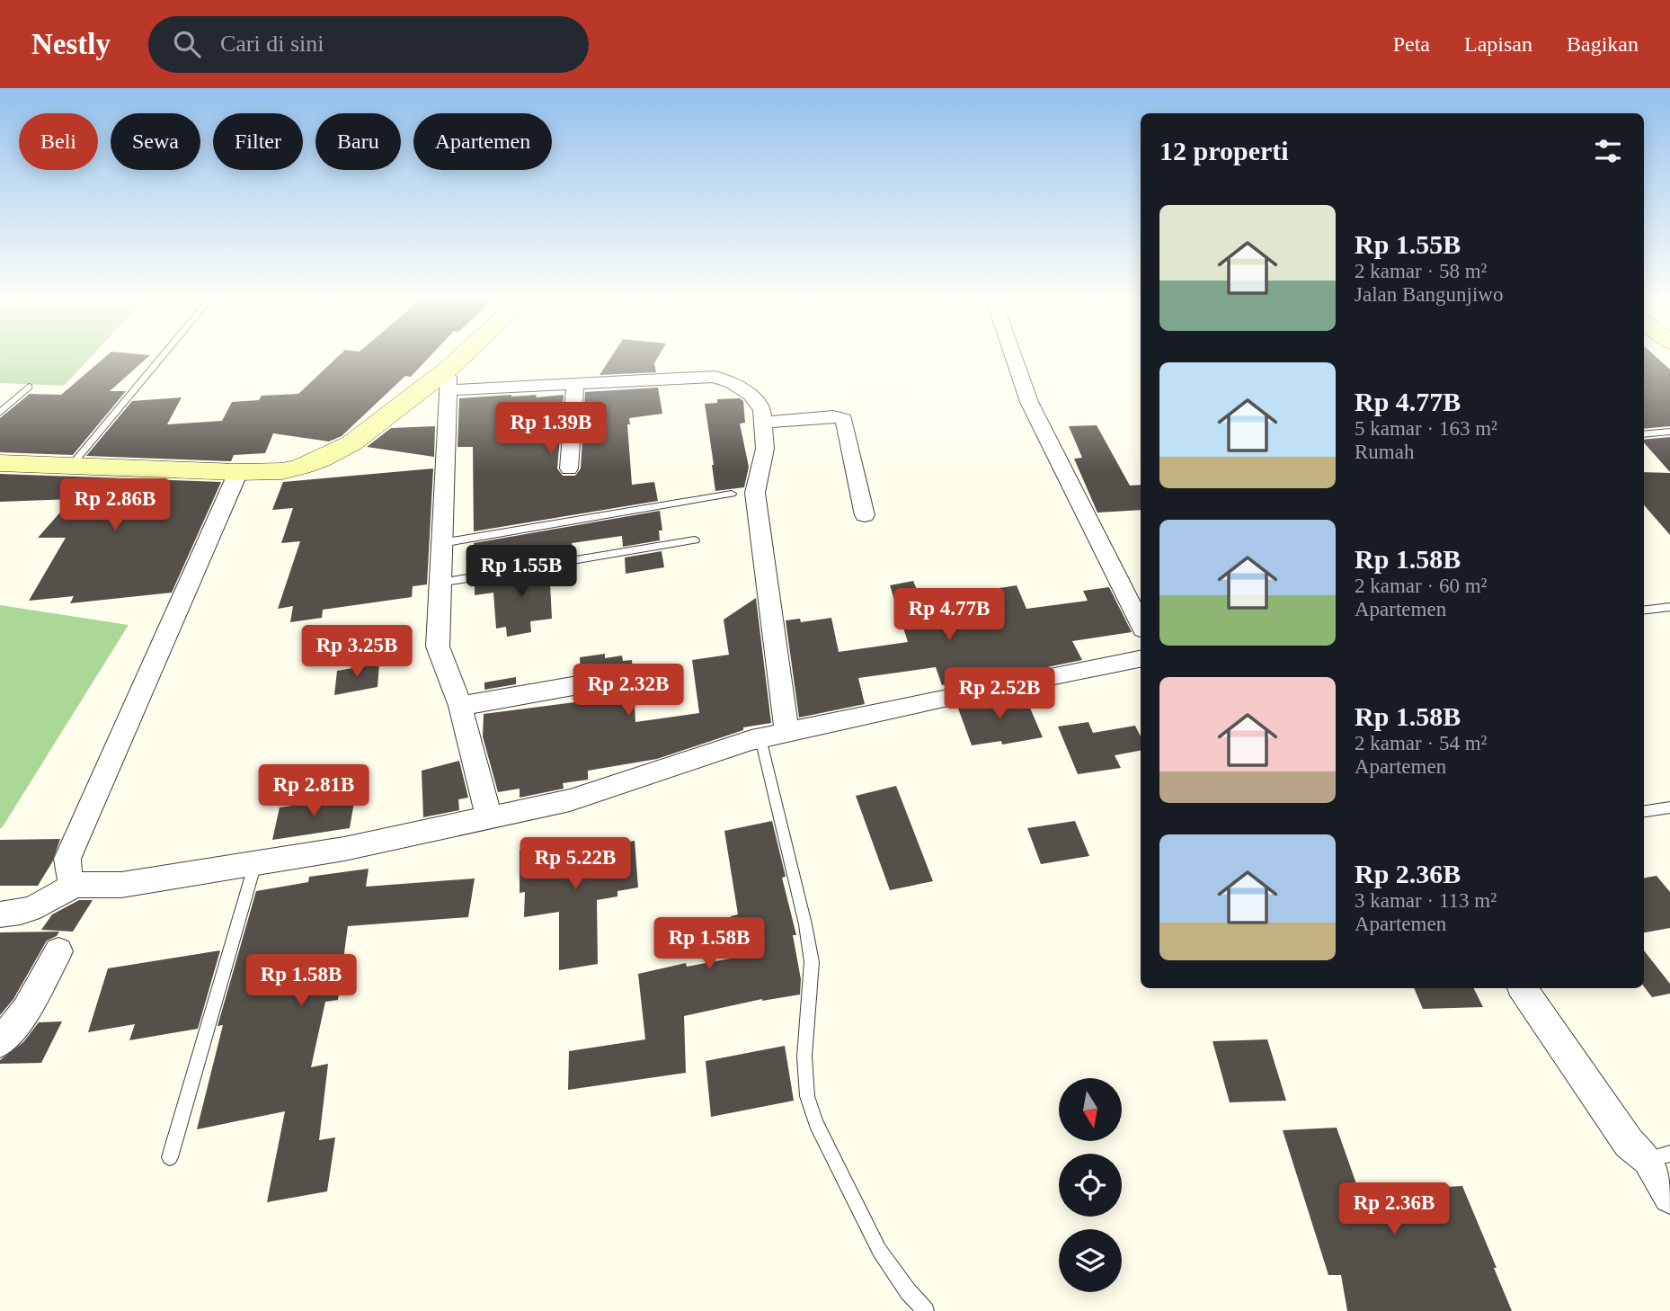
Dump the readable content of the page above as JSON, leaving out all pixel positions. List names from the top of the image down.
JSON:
{
  "north": "bottom",
  "page": {
    "header": "Nestly",
    "search": "Cari di sini",
    "nav": ["Peta", "Lapisan", "Bagikan"],
    "chip": [
      "Beli",
      "Sewa",
      "Filter",
      "Baru",
      "Apartemen"
    ],
    "heading": "12 properti",
    "list": [
      {
        "name": "Rp 1.55B",
        "note": "2 kamar · 58 m² · Jalan Bangunjiwo"
      },
      {
        "name": "Rp 4.77B",
        "note": "5 kamar · 163 m² · Rumah"
      },
      {
        "name": "Rp 1.58B",
        "note": "2 kamar · 60 m² · Apartemen"
      },
      {
        "name": "Rp 1.58B",
        "note": "2 kamar · 54 m² · Apartemen"
      },
      {
        "name": "Rp 2.36B",
        "note": "3 kamar · 113 m² · Apartemen"
      }
    ],
    "price": [
      "Rp 1.39B",
      "Rp 2.86B",
      "Rp 1.55B",
      "Rp 4.77B",
      "Rp 3.25B",
      "Rp 2.32B",
      "Rp 2.52B",
      "Rp 2.81B",
      "Rp 5.22B",
      "Rp 1.58B",
      "Rp 1.58B",
      "Rp 2.36B"
    ]
  }
}
